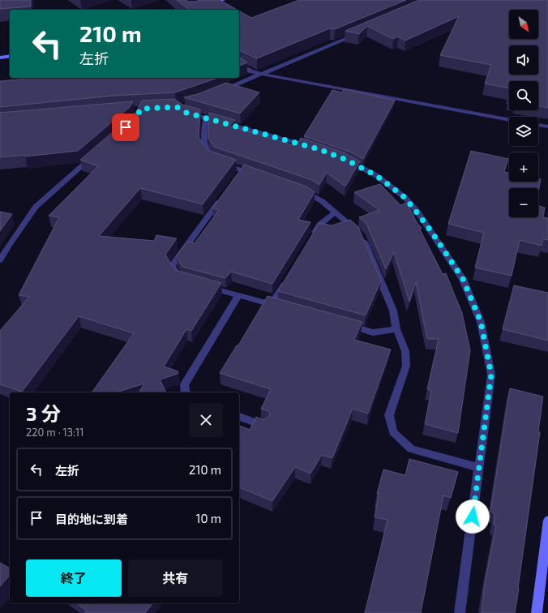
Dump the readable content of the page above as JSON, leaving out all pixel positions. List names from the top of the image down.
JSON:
{
  "north": "bottom right",
  "page": {
    "map_buttons": ["+", "−"],
    "turn": ["210 m", "左折"],
    "heading": ["3 分", "220 m · 13:11"],
    "list": [
      {
        "name": "左折",
        "value": "210 m"
      },
      {
        "name": "目的地に到着",
        "value": "10 m"
      }
    ],
    "buttons": ["終了", "共有"]
  }
}
